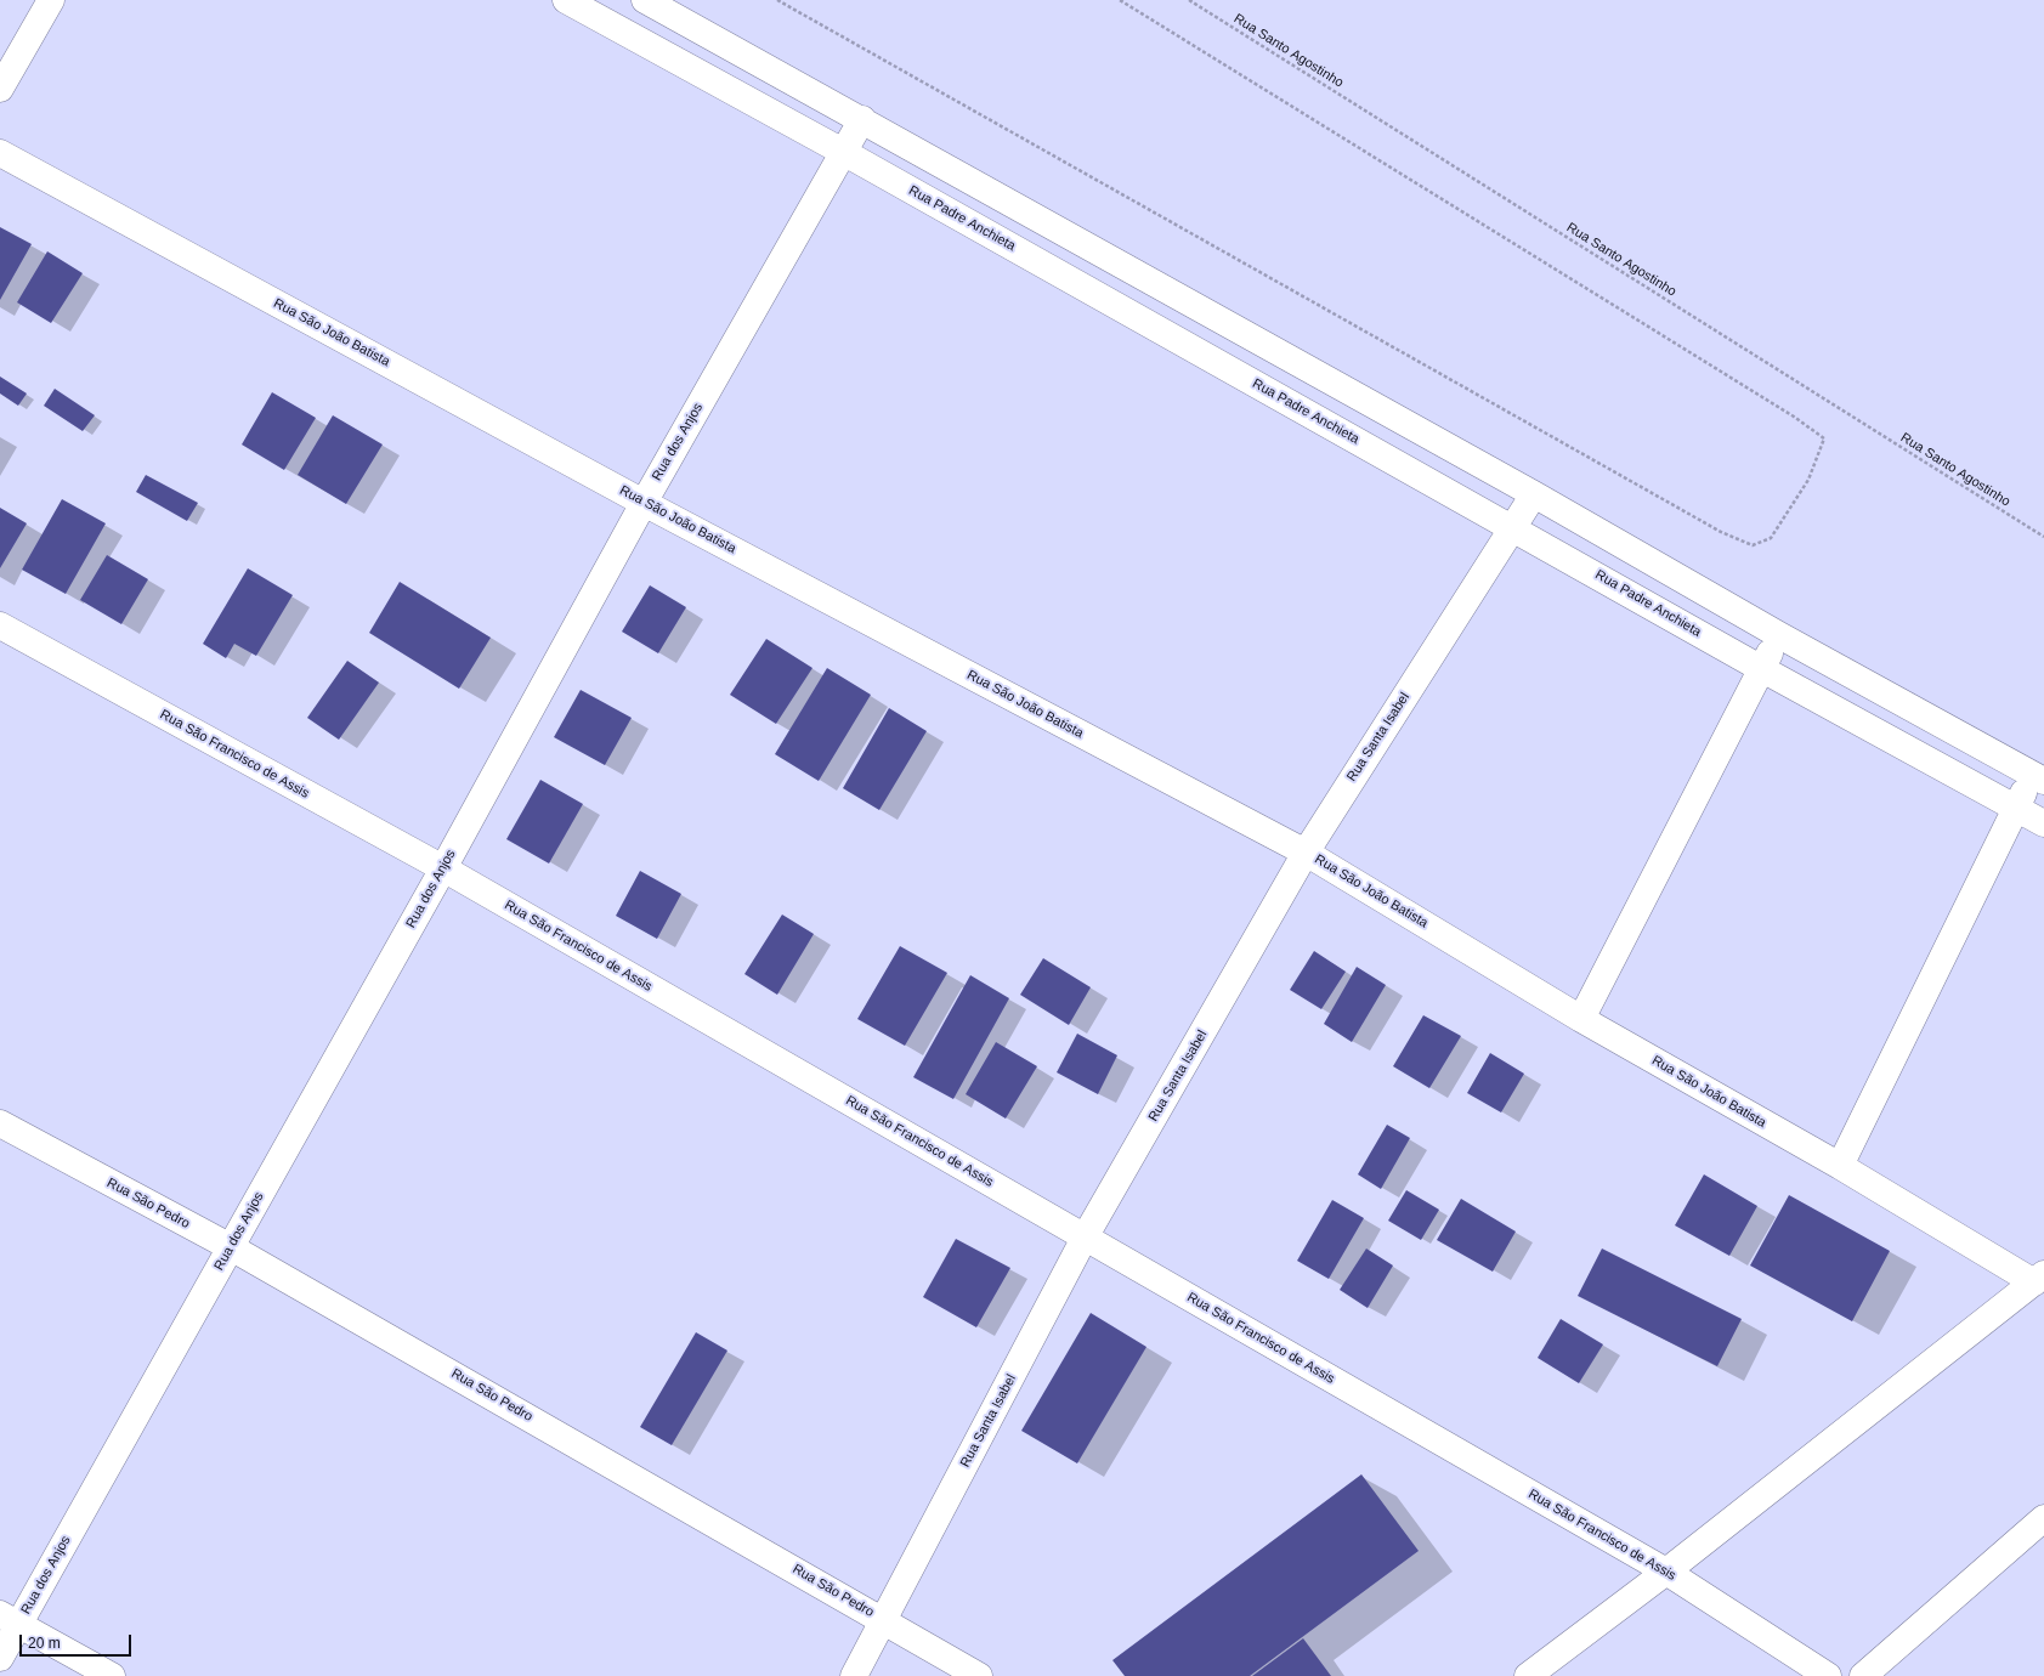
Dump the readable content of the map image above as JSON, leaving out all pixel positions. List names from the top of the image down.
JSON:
{
  "streets": {
    "street": [
      "Rua Padre Anchieta",
      "Rua São João Batista",
      "Rua dos Anjos",
      "Rua Santa Isabel",
      "Rua São Francisco de Assis",
      "Rua São Pedro"
    ],
    "path": ["Rua Santo Agostinho"]
  },
  "crossings": [
    ["Rua Padre Anchieta", "Rua dos Anjos"],
    ["Rua Padre Anchieta", "Rua Santa Isabel"],
    ["Rua São João Batista", "Rua dos Anjos"],
    ["Rua São João Batista", "Rua Santa Isabel"],
    ["Rua dos Anjos", "Rua São Francisco de Assis"],
    ["Rua dos Anjos", "Rua São Pedro"],
    ["Rua Santa Isabel", "Rua São Francisco de Assis"],
    ["Rua Santa Isabel", "Rua São Pedro"]
  ],
  "scale_bar": "20 m"
}
